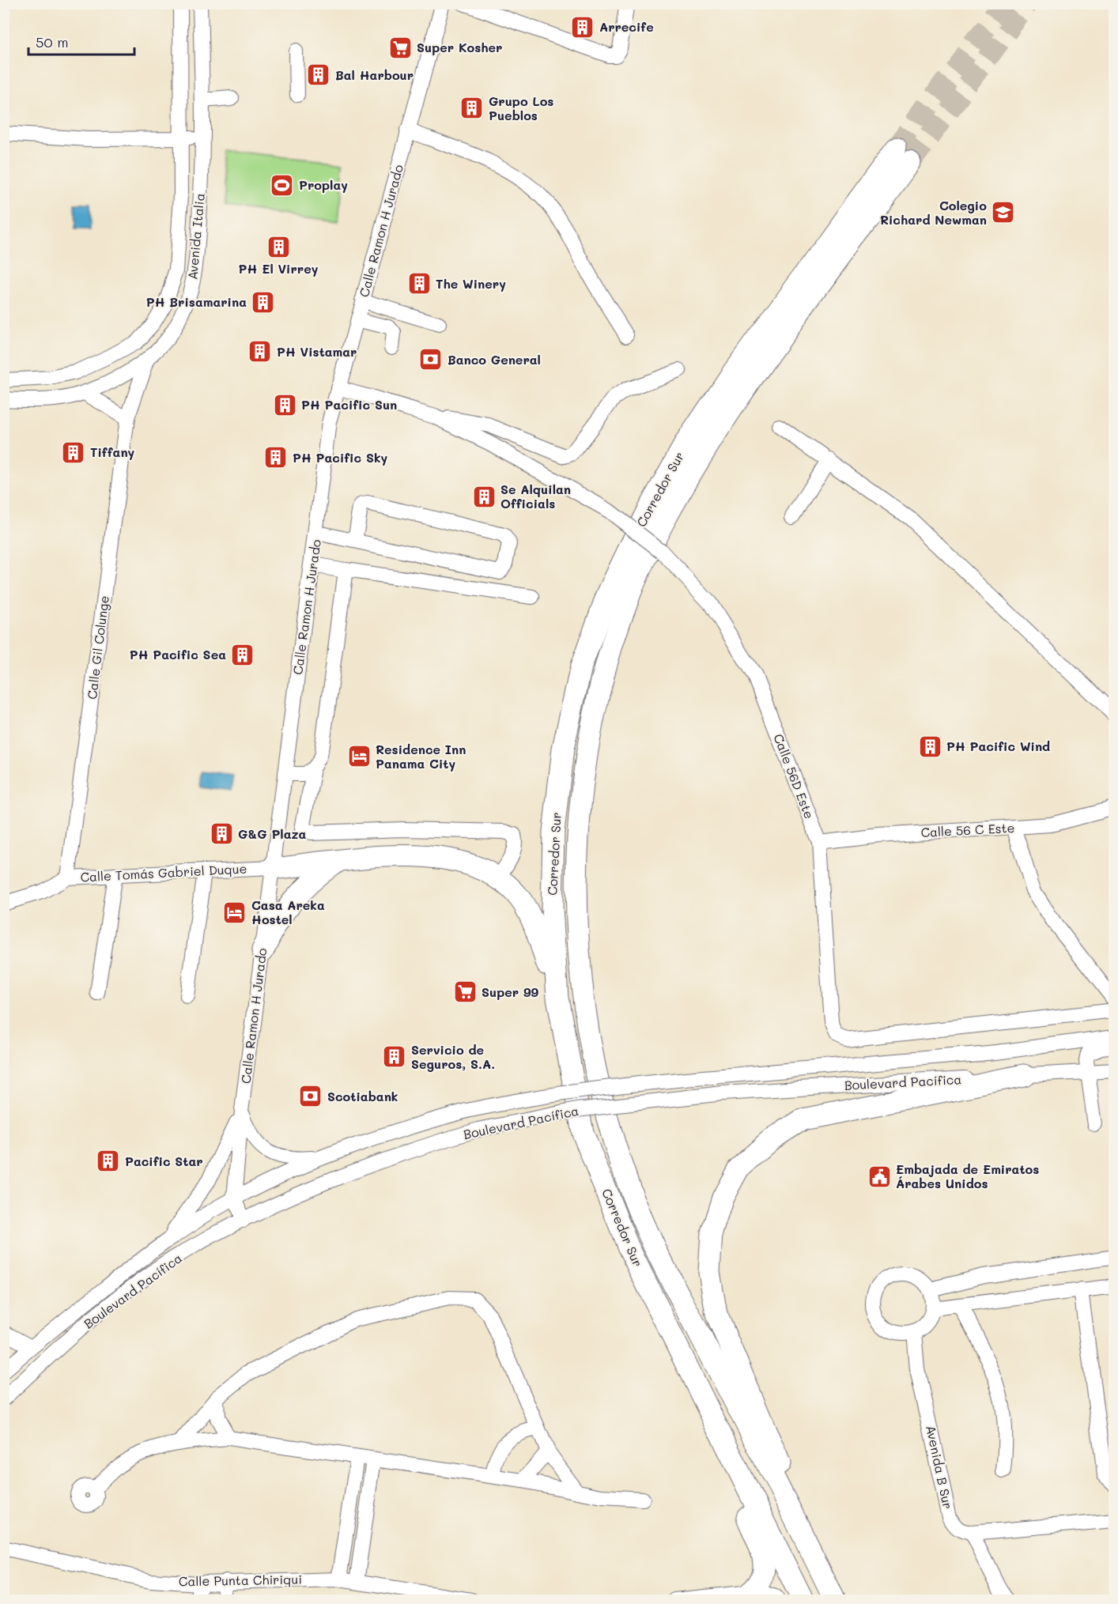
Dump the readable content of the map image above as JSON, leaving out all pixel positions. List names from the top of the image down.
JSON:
{
  "streets": {
    "highway": ["Corredor Sur"],
    "street": [
      "Calle Ramon H Jurado",
      "Avenida Italia",
      "Calle Gil Colunge",
      "Calle 56D Este",
      "Calle 56 C Este",
      "Calle Tomás Gabriel Duque",
      "Boulevard Pacífica",
      "Avenida B Sur",
      "Calle Punta Chiriqui"
    ]
  },
  "crossings": [
    ["Calle Ramon H Jurado", "Calle Tomás Gabriel Duque"],
    ["Calle Ramon H Jurado", "Boulevard Pacífica"],
    ["Avenida Italia", "Calle Gil Colunge"],
    ["Calle Gil Colunge", "Calle Tomás Gabriel Duque"],
    ["Calle 56D Este", "Calle 56 C Este"]
  ],
  "places": {
    "building": [
      "Arrecife",
      "Bal Harbour",
      "Grupo Los Pueblos",
      "PH El Virrey",
      "The Winery",
      "PH Brisamarina",
      "PH Vistamar",
      "PH Pacific Sun",
      "Tiffany",
      "PH Pacific Sky",
      "Se Alquilan Officials",
      "PH Pacific Sea",
      "PH Pacific Wind",
      "G&G Plaza",
      "Servicio de Seguros, S.A.",
      "Pacific Star"
    ],
    "supermarket": ["Super Kosher", "Super 99"],
    "sports": ["Proplay"],
    "school or university": ["Colegio Richard Newman"],
    "bank": ["Banco General", "Scotiabank"],
    "hotel": ["Residence Inn Panama City", "Casa Areka Hostel"],
    "public building": ["Embajada de Emiratos Árabes Unidos"]
  },
  "scale_bar": "50 m"
}
